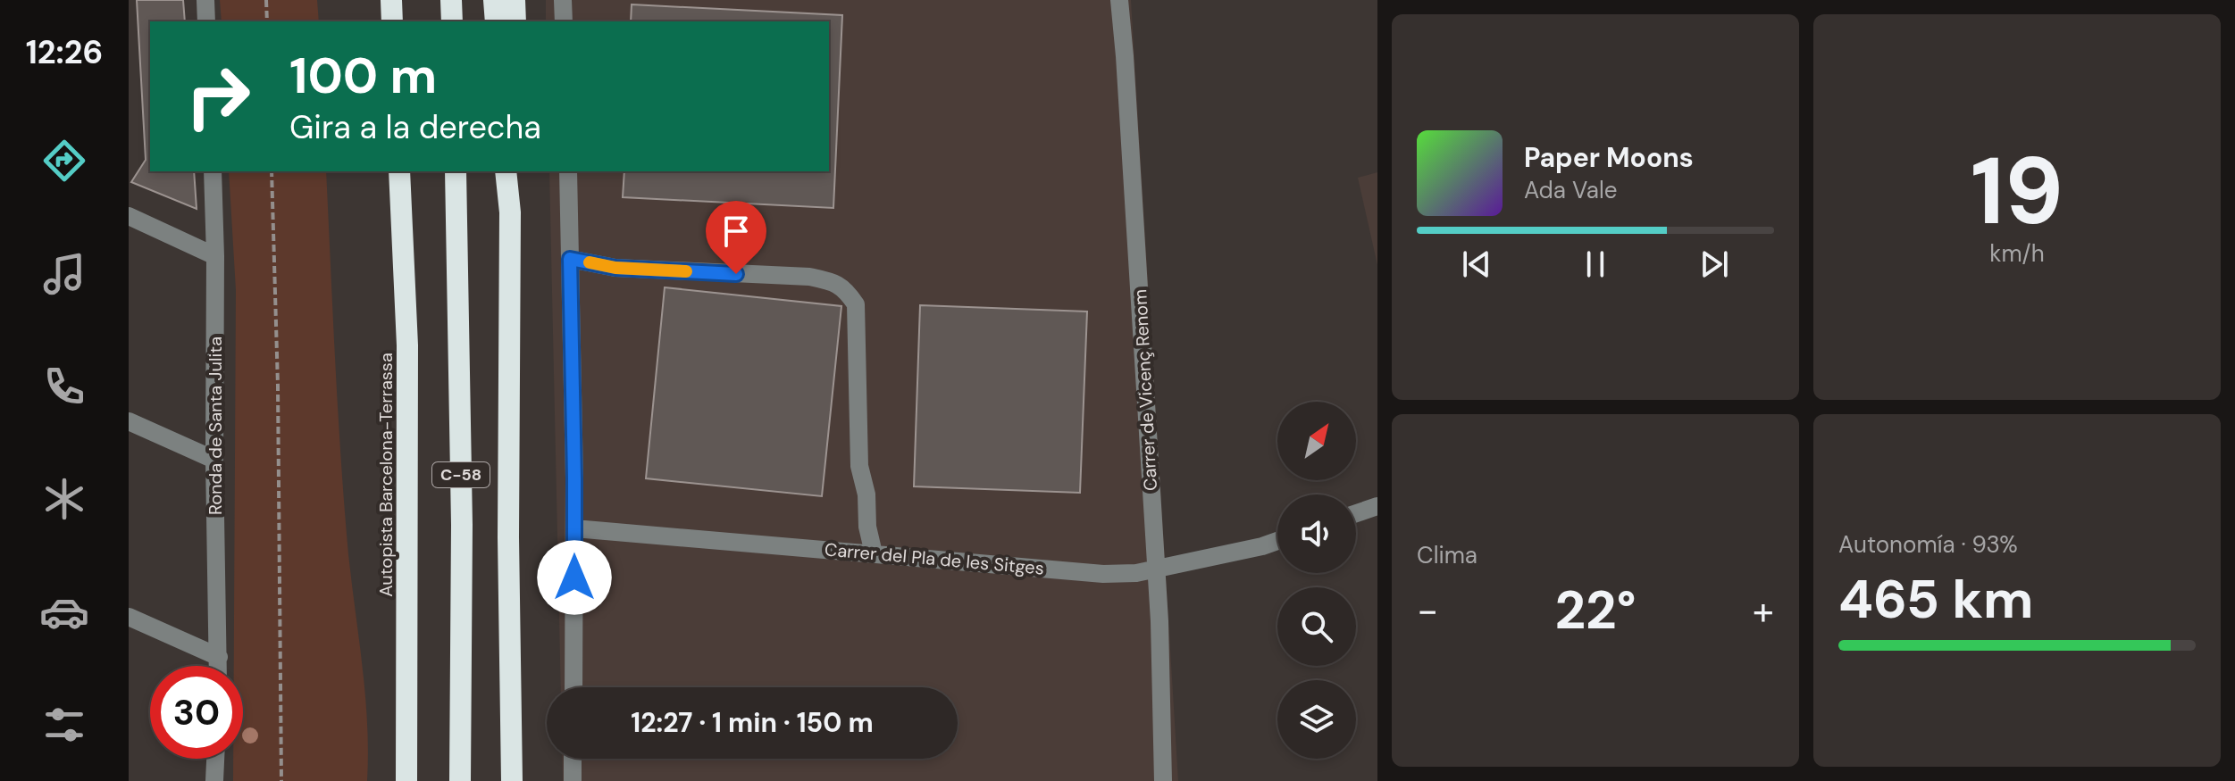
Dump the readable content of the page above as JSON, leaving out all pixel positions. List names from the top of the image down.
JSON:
{
  "streets": {
    "highway": ["Autopista Barcelona-Terrassa", "C-58"],
    "street": ["Carrer de Vicenç Renom", "Ronda de Santa Julita", "Carrer del Pla de les Sitges"]
  },
  "crossings": [
    ["Carrer de Vicenç Renom", "Carrer del Pla de les Sitges"]
  ],
  "north": "top right",
  "page": {
    "tabs": "12:26",
    "tile": [
      ["19", "km/h"],
      "Clima",
      ["Autonomía · 93%", "465 km"]
    ],
    "turn": ["100 m", "Gira a la derecha"],
    "song": ["Paper Moons", "Ada Vale"],
    "heat": ["−", "22°", "+"],
    "limit": "30",
    "trip": "12:27 · 1 min · 150 m"
  }
}
